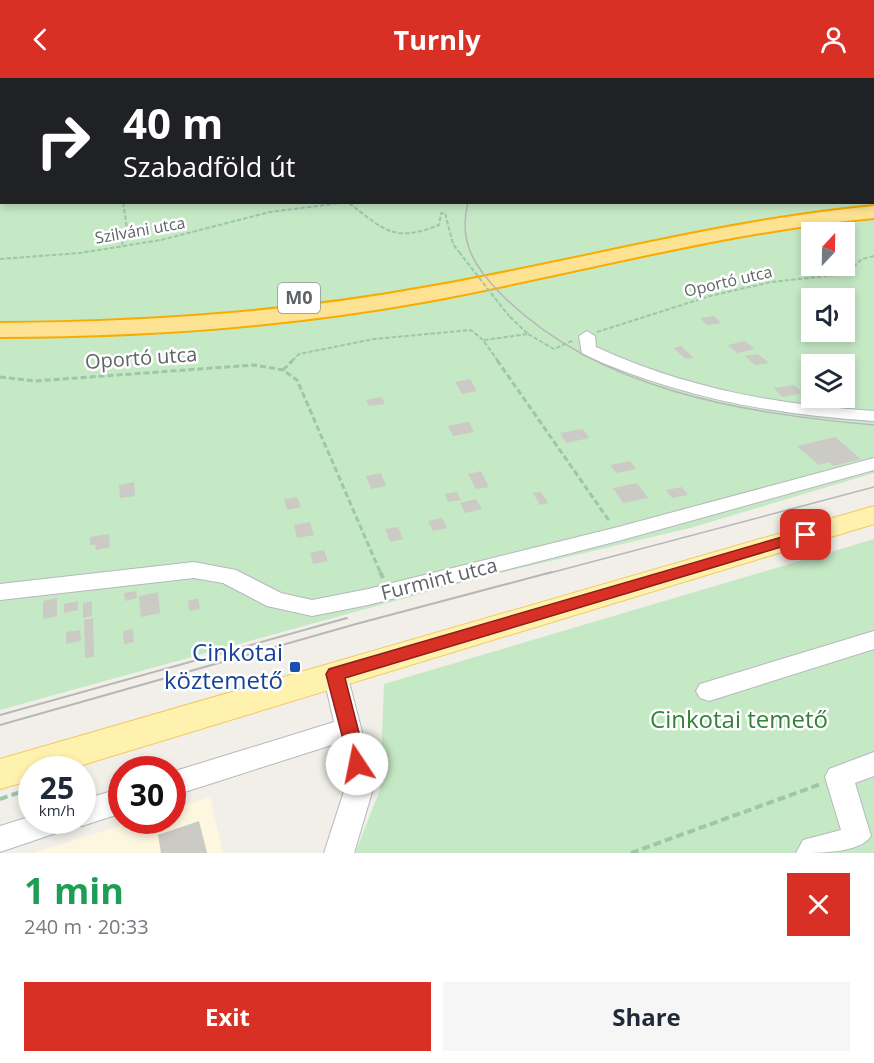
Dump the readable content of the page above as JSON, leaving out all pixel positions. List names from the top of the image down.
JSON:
{
  "streets": {
    "highway": ["M0"],
    "street": ["Furmint utca"],
    "path": ["Szilváni utca", "Oportó utca"]
  },
  "parks": ["Cinkotai temető"],
  "places": {
    "transit": ["Cinkotai köztemető"]
  },
  "north": "top",
  "page": {
    "header": "Turnly",
    "turn": ["40 m", "Szabadföld út"],
    "speed": "25 km/h",
    "limit": "30",
    "heading": ["1 min", "240 m · 20:33"],
    "buttons": ["Exit", "Share"]
  }
}
